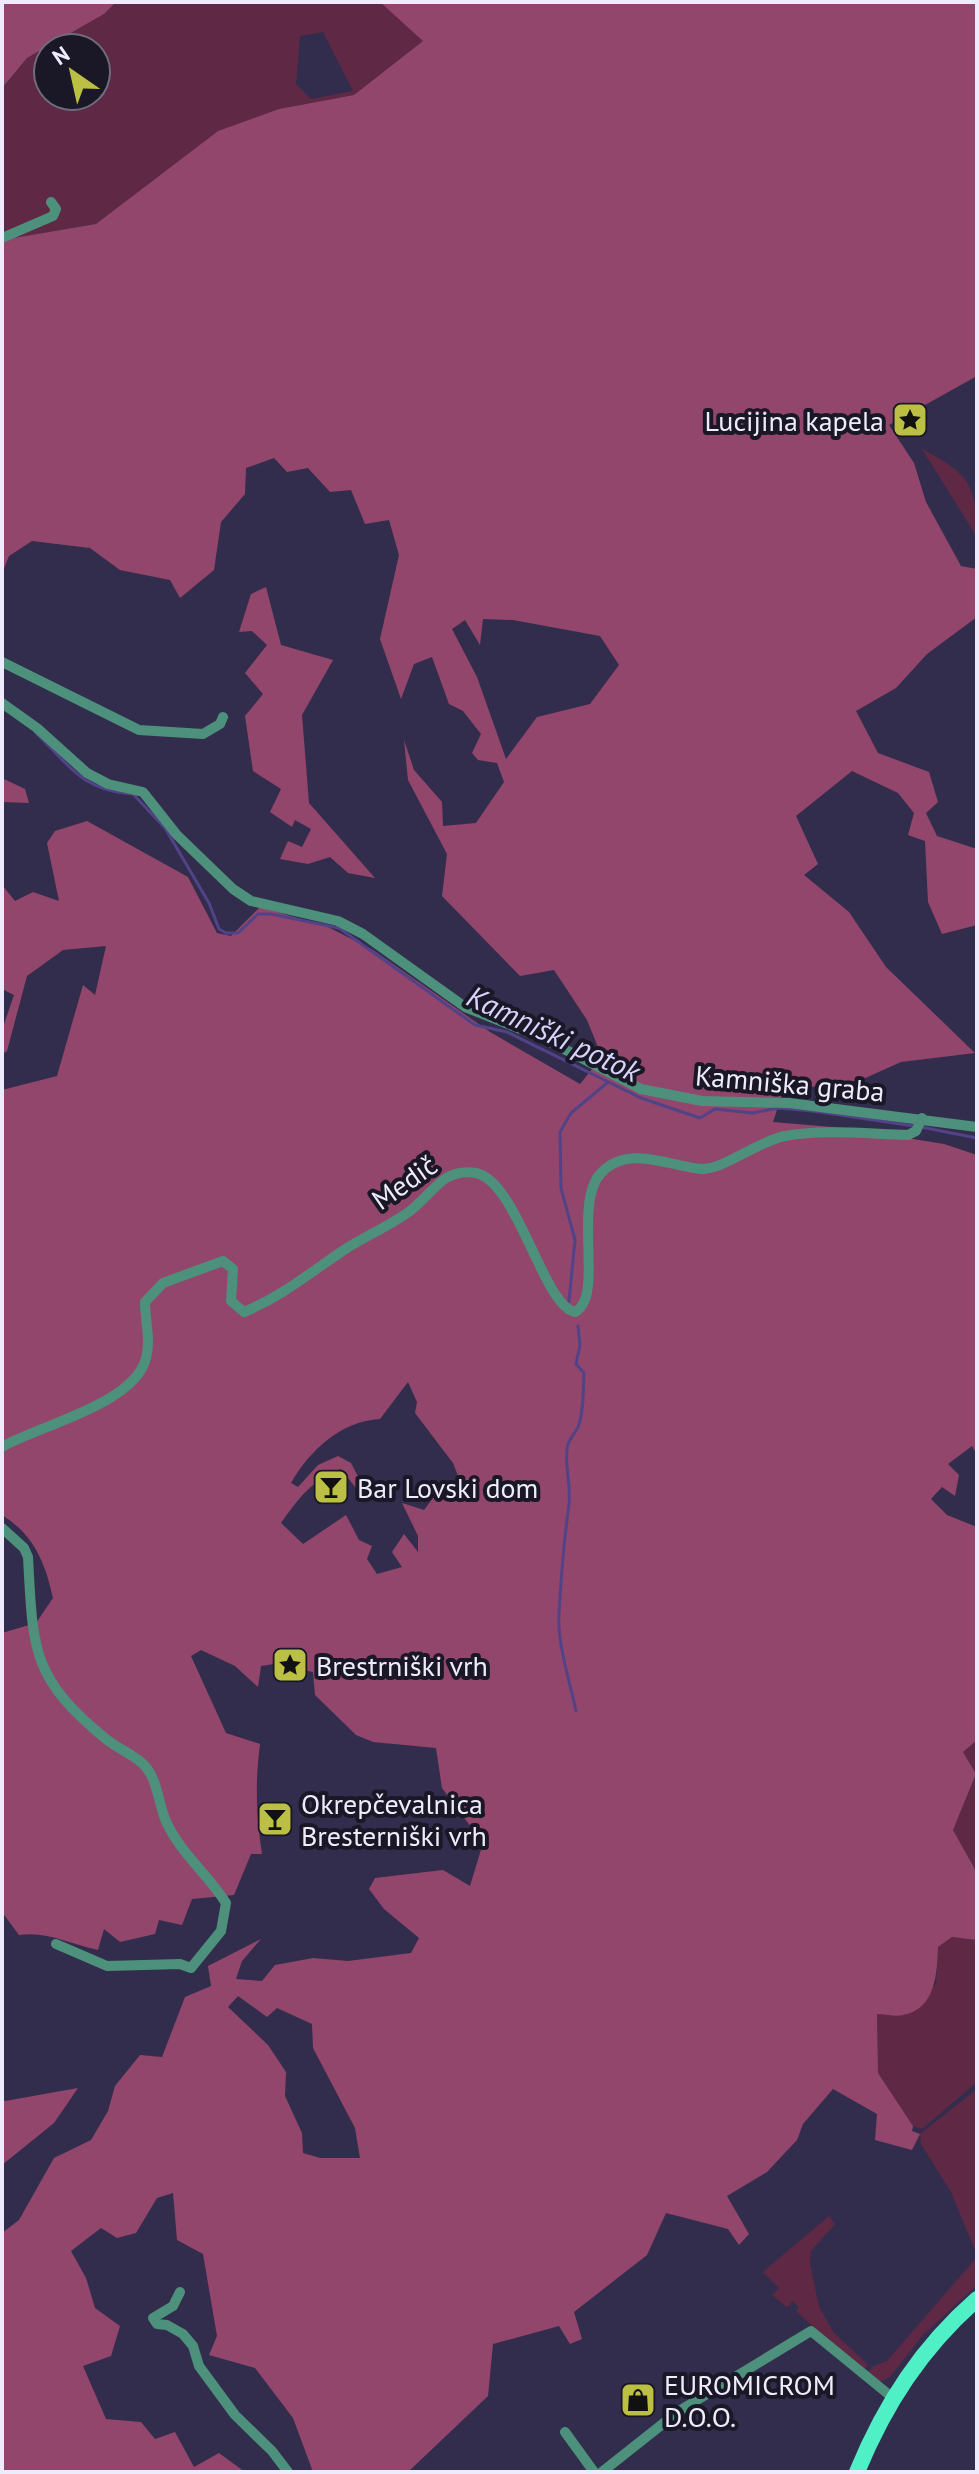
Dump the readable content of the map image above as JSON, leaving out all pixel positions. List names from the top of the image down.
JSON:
{
  "streets": {
    "street": ["Kamniška graba", "Medič"]
  },
  "crossings": [
    ["Kamniška graba", "Medič"]
  ],
  "water": ["Kamniški potok"],
  "places": {
    "place": ["Lucijina kapela", "Brestrniški vrh"],
    "bar": ["Bar Lovski dom", "Okrepčevalnica Bresterniški vrh"],
    "shop": ["EUROMICROM D.O.O."]
  },
  "north": "top left"
}
